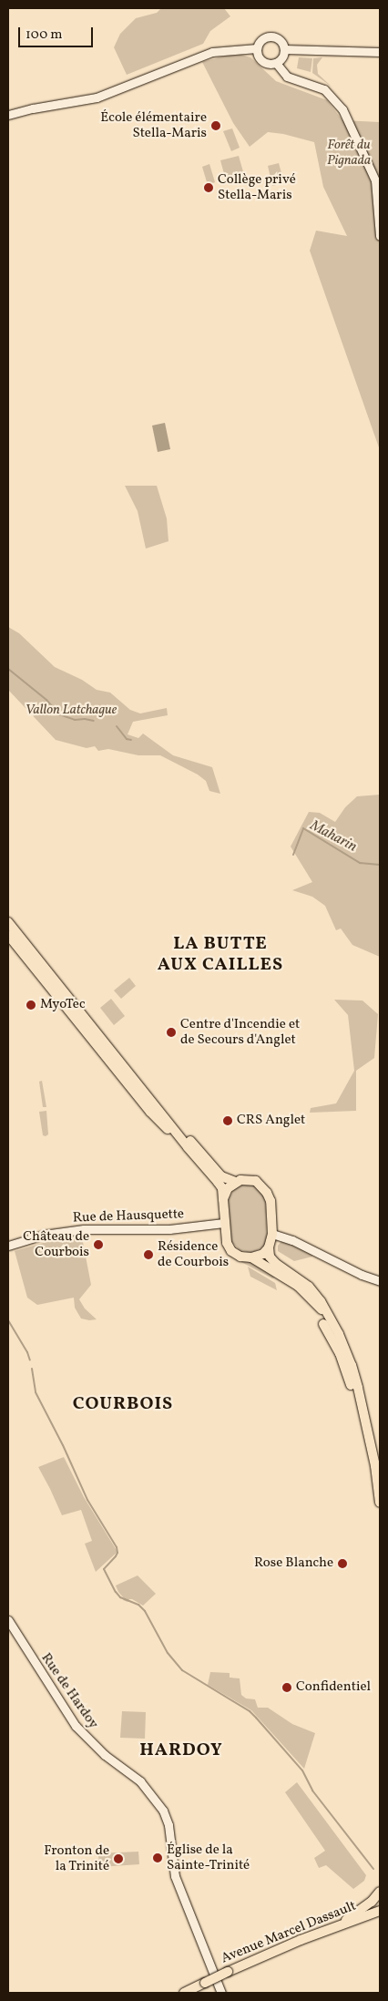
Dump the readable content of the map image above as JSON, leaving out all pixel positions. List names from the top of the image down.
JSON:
{
  "streets": {
    "main road": ["Avenue Marcel Dassault"],
    "street": ["Rue de Hausquette", "Rue de Hardoy"]
  },
  "districts": ["LA BUTTE AUX CAILLES", "COURBOIS", "HARDOY"],
  "water": ["Maharin"],
  "parks": ["Forêt du Pignada", "Vallon Latchague"],
  "places": [
    "École élémentaire Stella-Maris",
    "Collège privé Stella-Maris",
    "MyoTec",
    "Centre d'Incendie et de Secours d'Anglet",
    "CRS Anglet",
    "Château de Courbois",
    "Résidence de Courbois",
    "Rose Blanche",
    "Confidentiel",
    "Église de la Sainte-Trinité",
    "Fronton de la Trinité"
  ],
  "scale_bar": "100 m"
}
